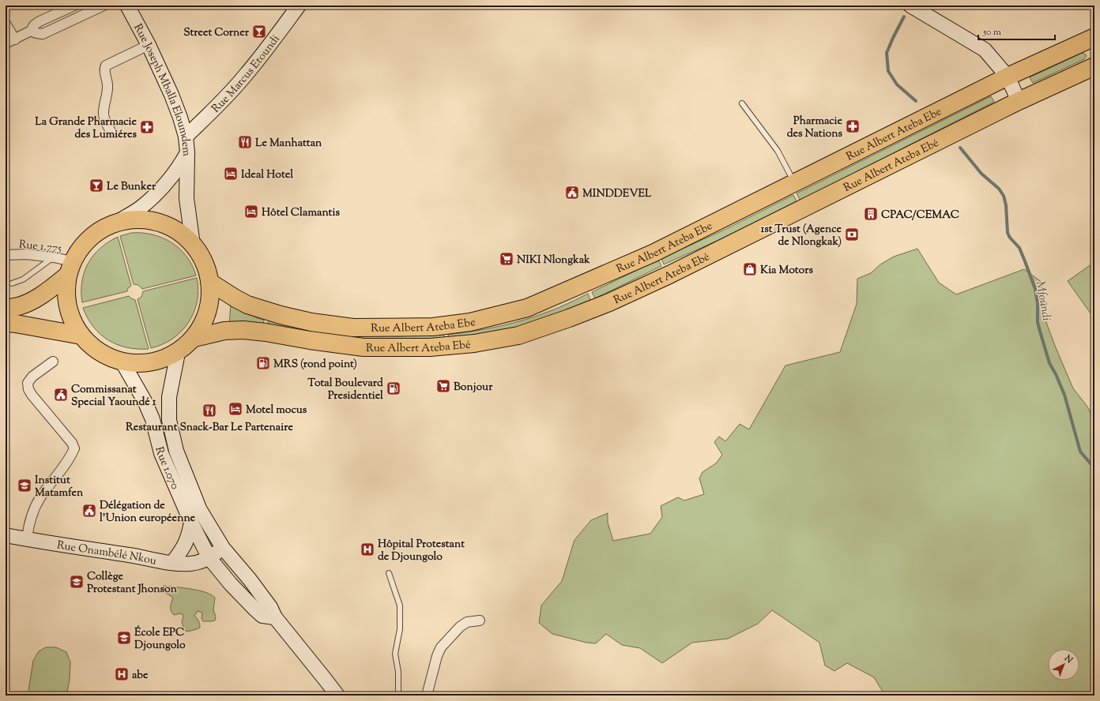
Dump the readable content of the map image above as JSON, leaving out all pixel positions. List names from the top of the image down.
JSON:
{
  "streets": {
    "highway": ["Rue Albert Ateba Ebe", "Rue Albert Ateba Ebé"],
    "main road": [
      "Rue Marcus Etoundi",
      "Rue Joseph Mballa Eloumdem",
      "Rue 1.070",
      "Rue Onambélé Nkou"
    ],
    "street": ["Rue 1.775"]
  },
  "crossings": [
    ["Rue Marcus Etoundi", "Rue Joseph Mballa Eloumdem"],
    ["Rue 1.070", "Rue Onambélé Nkou"]
  ],
  "water": ["Mfoundi"],
  "places": {
    "bar": ["Street Corner", "Le Bunker"],
    "pharmacy": ["Pharmacie des Nations", "La Grande Pharmacie des Lumiéres"],
    "restaurant": ["Le Manhattan", "Restaurant Snack-Bar Le Partenaire"],
    "hotel": ["Ideal Hotel", "Hôtel Clamantis", "Motel mocus"],
    "public building": ["MINDDEVEL", "Commissanat Special Yaoundé 1", "Délégation de l'Union européenne"],
    "building": ["CPAC/CEMAC"],
    "bank": ["1st Trust (Agence de Nlongkak)"],
    "supermarket": ["NIKI Nlongkak", "Bonjour"],
    "shop": ["Kia Motors"],
    "fuel station": ["MRS (rond point)", "Total Boulevard Presidentiel"],
    "school or university": ["Institut Matamfen", "Collège Protestant Jhonson", "École EPC Djoungolo"],
    "hospital": ["Hôpital Protestant de Djoungolo", "abe"]
  },
  "scale_bar": "50 m",
  "north": "top right"
}
